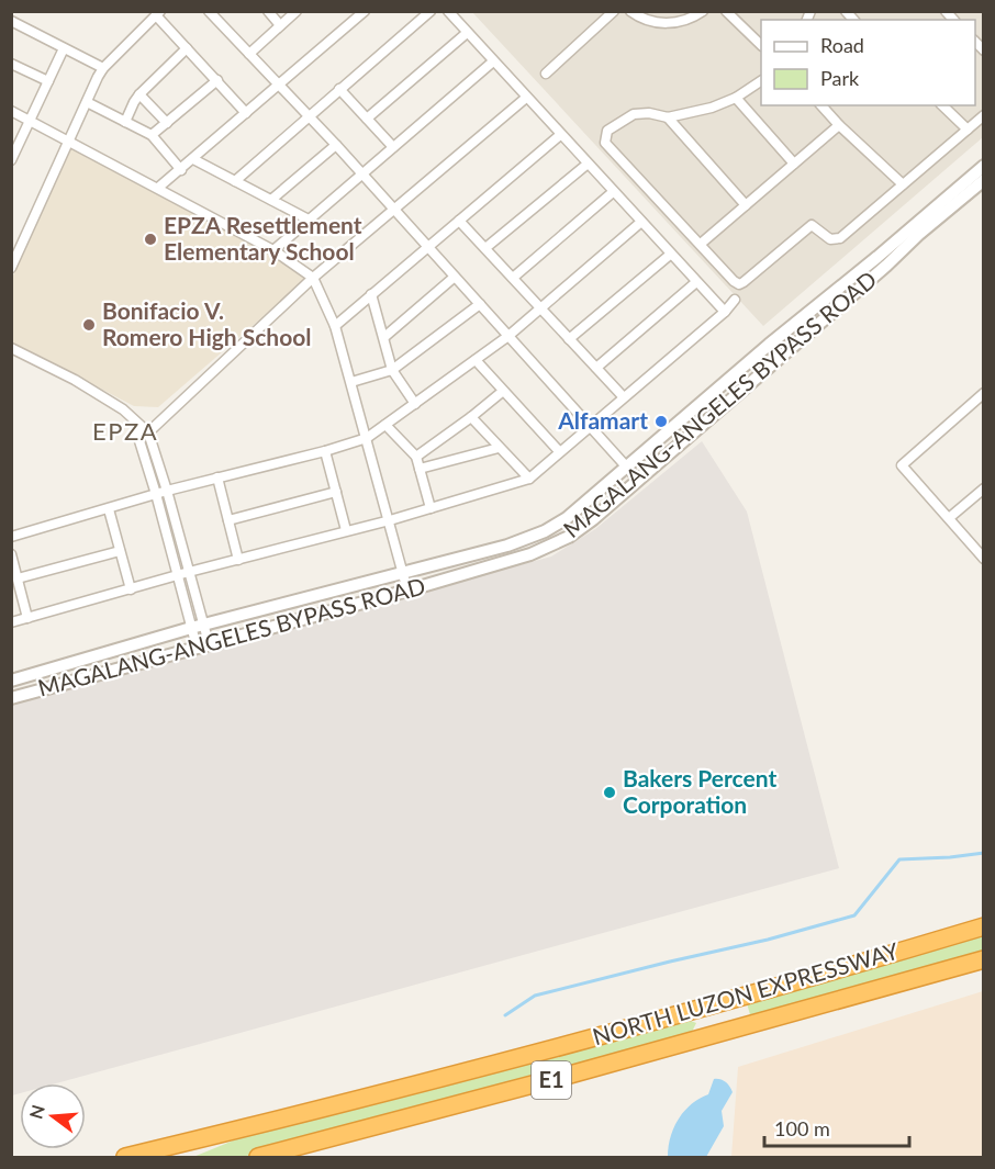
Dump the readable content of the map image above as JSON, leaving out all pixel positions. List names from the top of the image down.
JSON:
{
  "streets": {
    "highway": ["NORTH LUZON EXPRESSWAY", "E1"],
    "street": ["MAGALANG-ANGELES BYPASS ROAD"]
  },
  "districts": ["EPZA"],
  "places": [
    "EPZA Resettlement Elementary School",
    "Bonifacio V. Romero High School",
    "Alfamart",
    "Bakers Percent Corporation"
  ],
  "legend": ["Road", "Park"],
  "scale_bar": "100 m",
  "north": "left"
}
